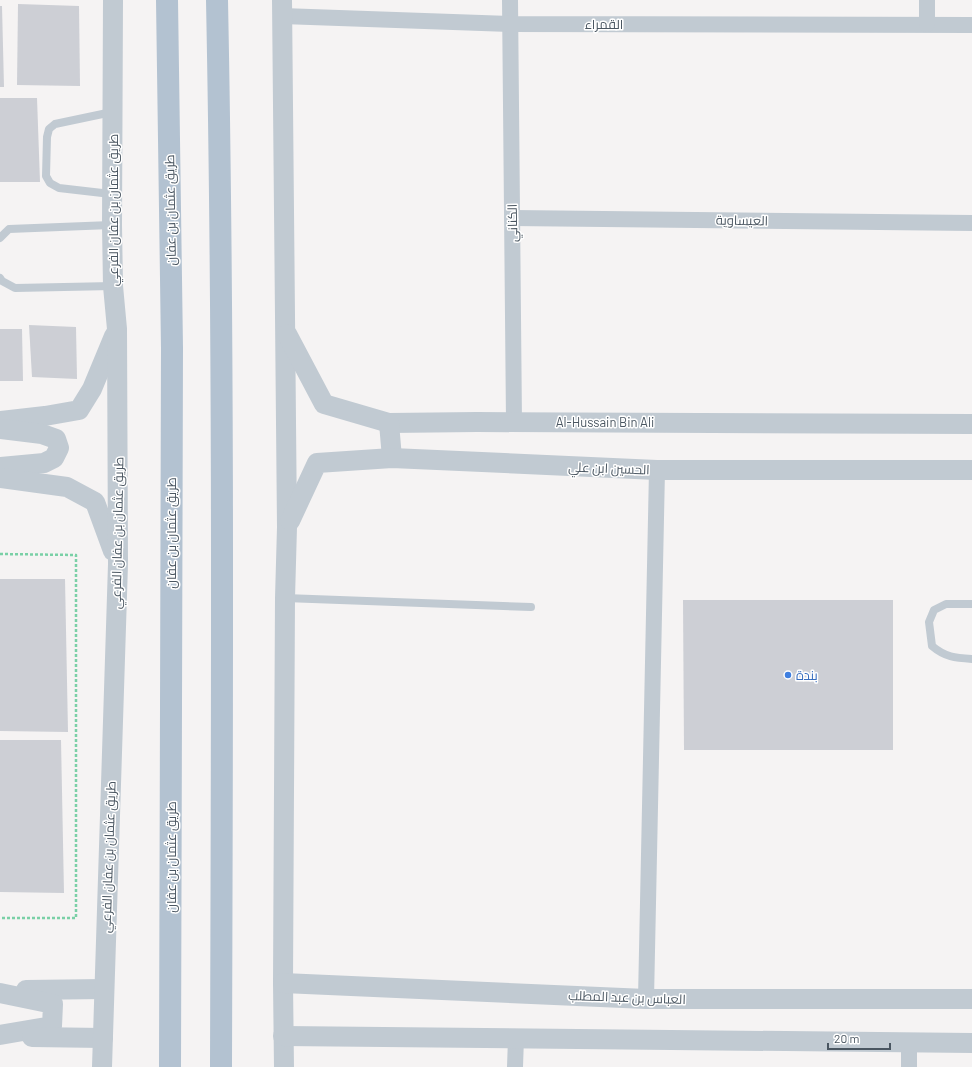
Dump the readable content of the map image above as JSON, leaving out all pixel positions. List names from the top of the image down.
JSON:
{
  "streets": {
    "main road": ["طريق عثمان بن عفان"],
    "street": [
      "القمراء",
      "طريق عثمان بن عفان الفرعي",
      "العيساوية",
      "الكناني",
      "Al-Hussain Bin Ali",
      "الحسين ابن علي",
      "العباس بن عبد المطلب"
    ]
  },
  "crossings": [
    ["القمراء", "الكناني"],
    ["العيساوية", "الكناني"],
    ["الكناني", "Al-Hussain Bin Ali"]
  ],
  "places": ["بندة"],
  "scale_bar": "20 m"
}
